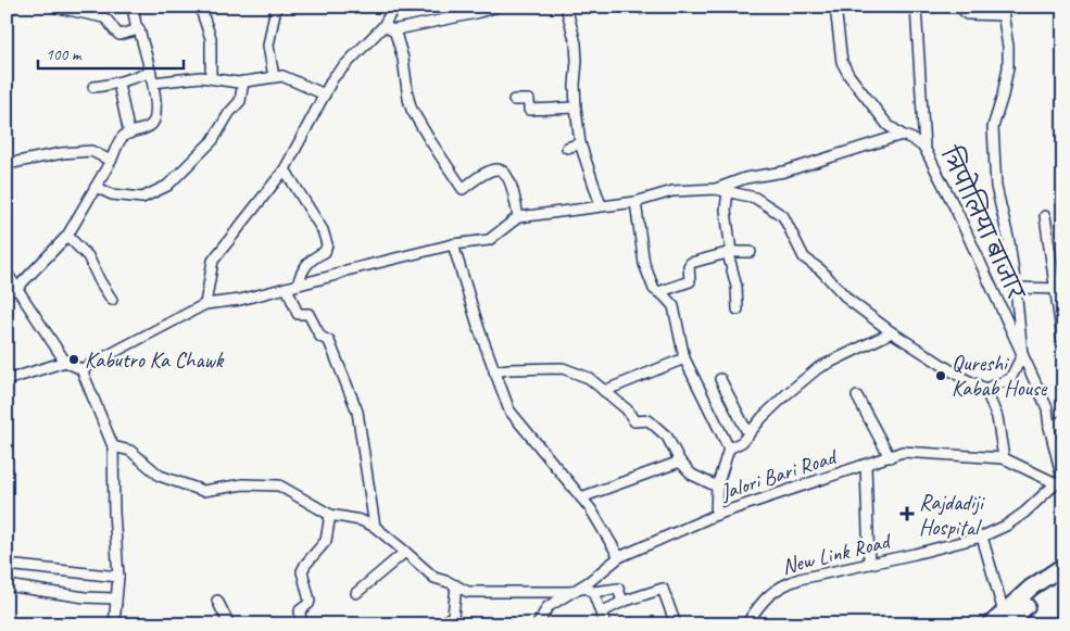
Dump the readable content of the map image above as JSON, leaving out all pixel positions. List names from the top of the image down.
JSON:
{
  "streets": {
    "street": ["त्रिपोलिया बाजार", "Jalori Bari Road", "New Link Road"]
  },
  "crossings": [
    ["त्रिपोलिया बाजार", "Jalori Bari Road"],
    ["त्रिपोलिया बाजार", "New Link Road"],
    ["Jalori Bari Road", "New Link Road"]
  ],
  "places": {
    "other": ["Kabutro Ka Chawk", "Qureshi Kabab House"],
    "health": ["Rajdadiji Hospital"]
  },
  "scale_bar": "100 m"
}
